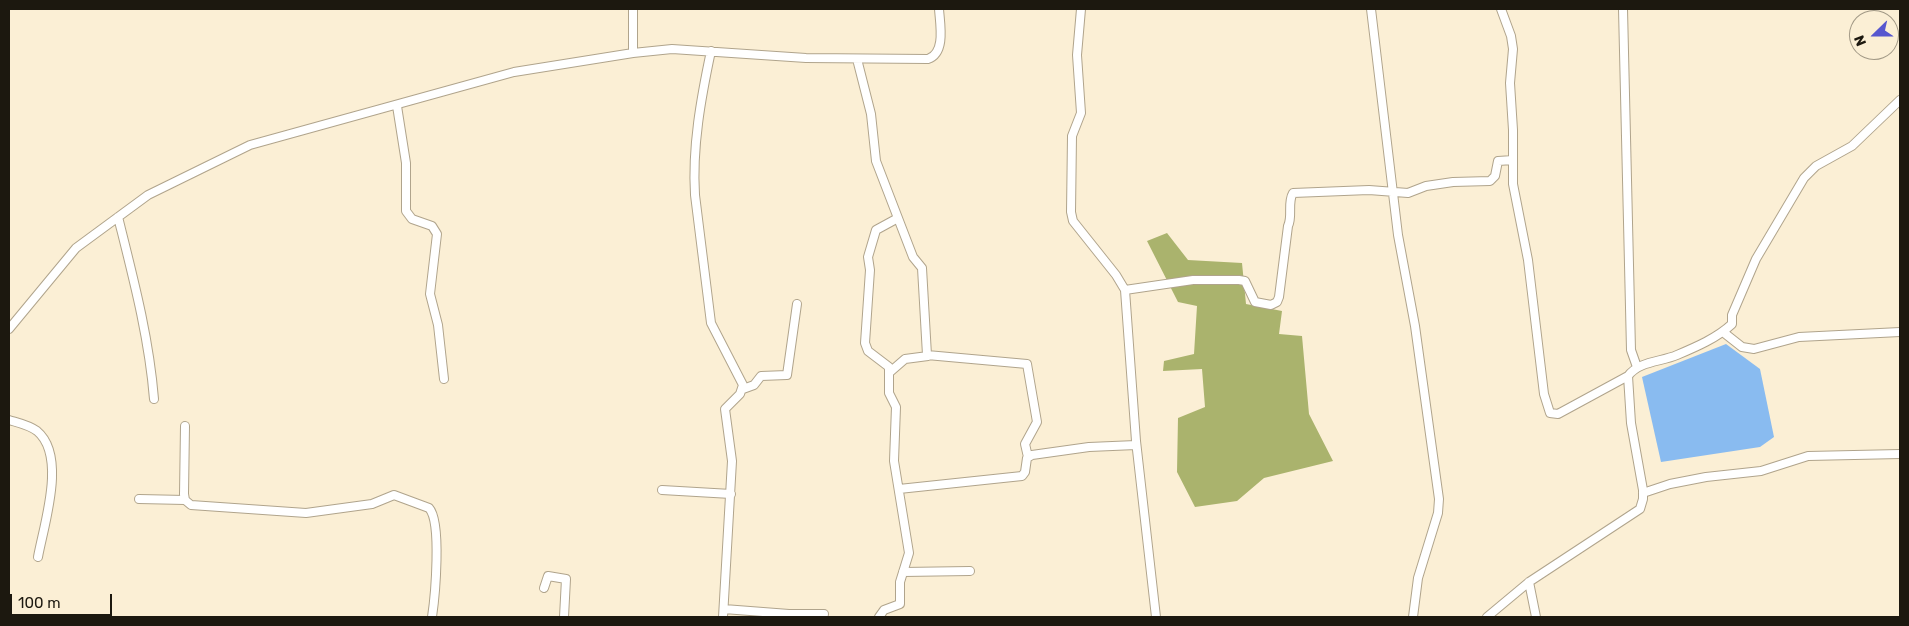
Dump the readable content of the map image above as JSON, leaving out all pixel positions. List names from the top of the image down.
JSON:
{
  "scale_bar": "100 m",
  "north": "left"
}
